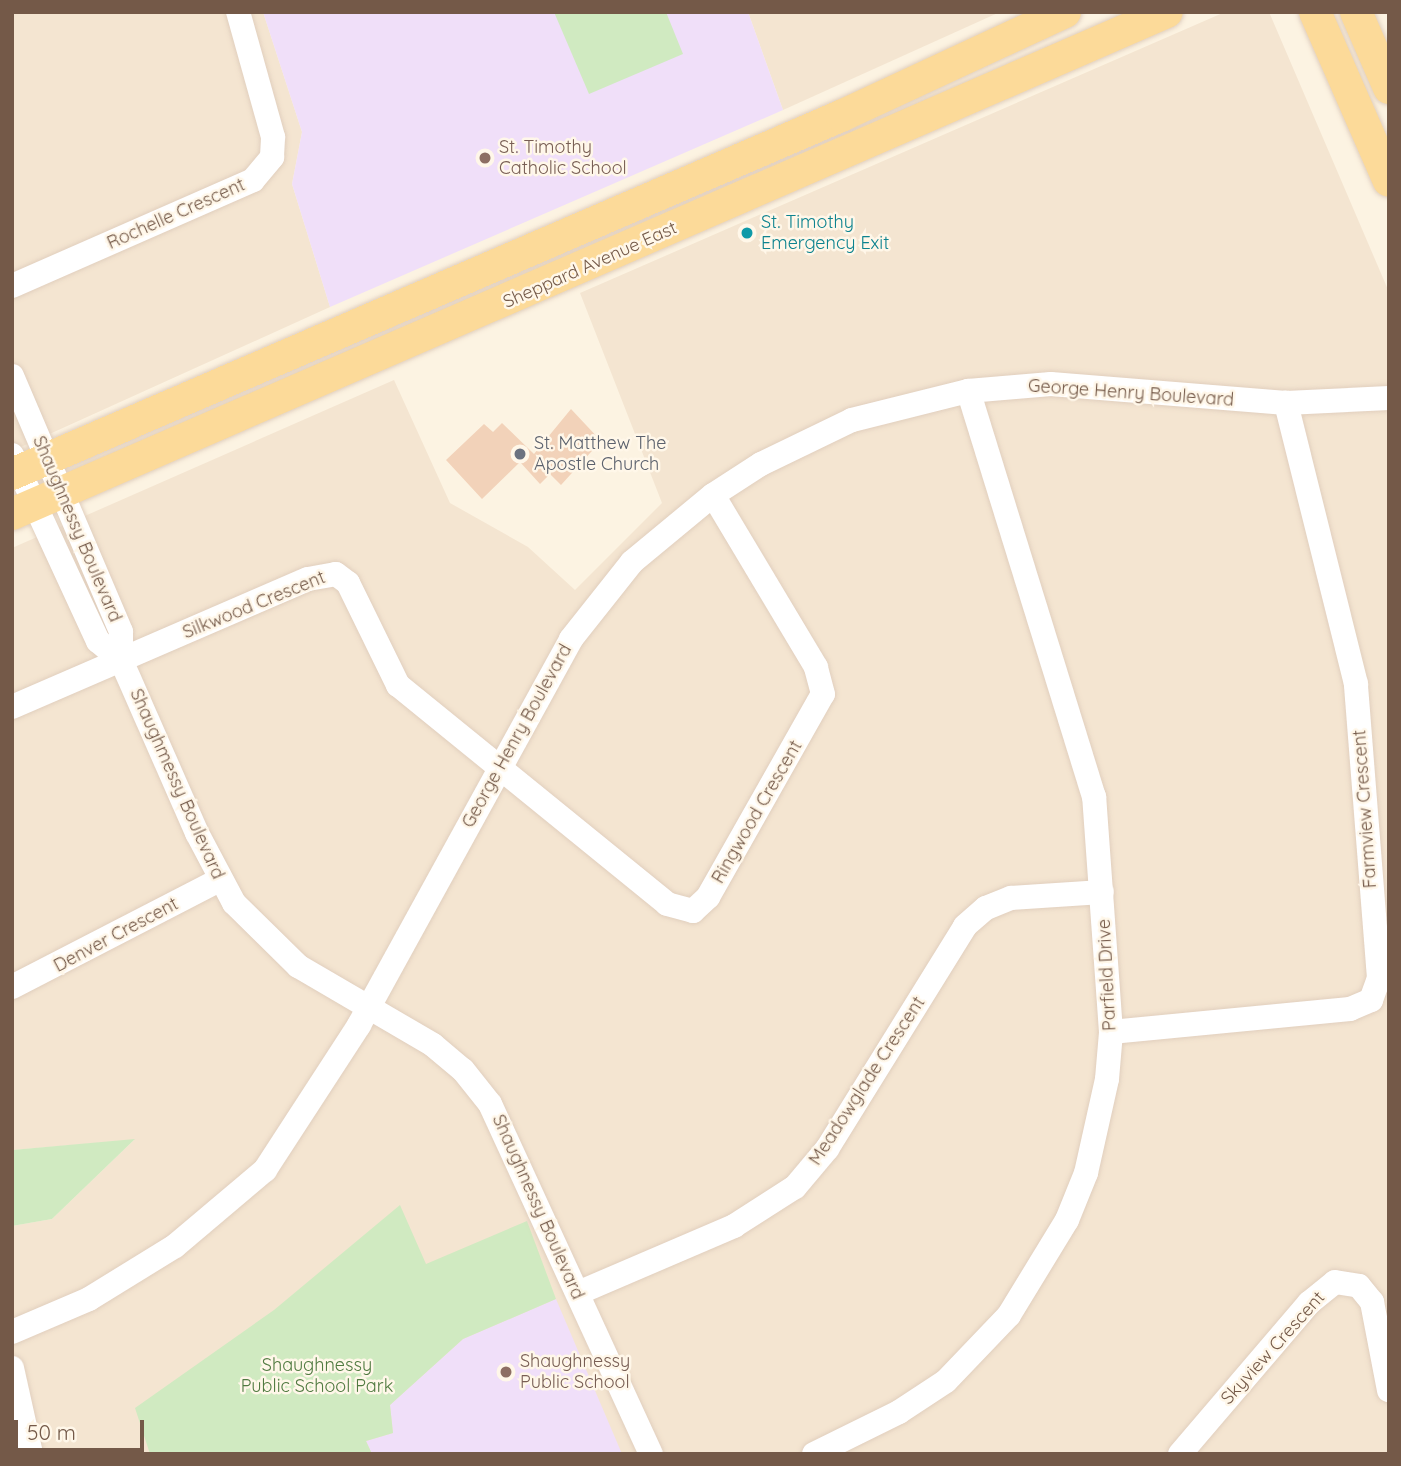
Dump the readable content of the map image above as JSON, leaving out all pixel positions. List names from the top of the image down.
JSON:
{
  "streets": {
    "main road": ["Sheppard Avenue East"],
    "street": [
      "Rochelle Crescent",
      "George Henry Boulevard",
      "Shaughnessy Boulevard",
      "Silkwood Crescent",
      "Shaughmessy Boulevard",
      "Farmview Crescent",
      "Ringwood Crescent",
      "Denver Crescent",
      "Parfield Drive",
      "Meadowglade Crescent",
      "Skyview Crescent"
    ]
  },
  "crossings": [
    ["Sheppard Avenue East", "Shaughnessy Boulevard"],
    ["George Henry Boulevard", "Shaughnessy Boulevard"],
    ["George Henry Boulevard", "Silkwood Crescent"],
    ["George Henry Boulevard", "Shaughmessy Boulevard"],
    ["George Henry Boulevard", "Farmview Crescent"],
    ["George Henry Boulevard", "Ringwood Crescent"],
    ["George Henry Boulevard", "Parfield Drive"],
    ["Shaughnessy Boulevard", "Silkwood Crescent"],
    ["Shaughnessy Boulevard", "Shaughmessy Boulevard"],
    ["Shaughnessy Boulevard", "Meadowglade Crescent"],
    ["Silkwood Crescent", "Shaughmessy Boulevard"],
    ["Silkwood Crescent", "Ringwood Crescent"],
    ["Shaughmessy Boulevard", "Denver Crescent"],
    ["Farmview Crescent", "Parfield Drive"],
    ["Parfield Drive", "Meadowglade Crescent"]
  ],
  "parks": ["Shaughnessy Public School Park"],
  "places": [
    "St. Timothy Catholic School",
    "St. Timothy Emergency Exit",
    "St. Matthew The Apostle Church",
    "Shaughnessy Public School"
  ],
  "scale_bar": "50 m"
}
